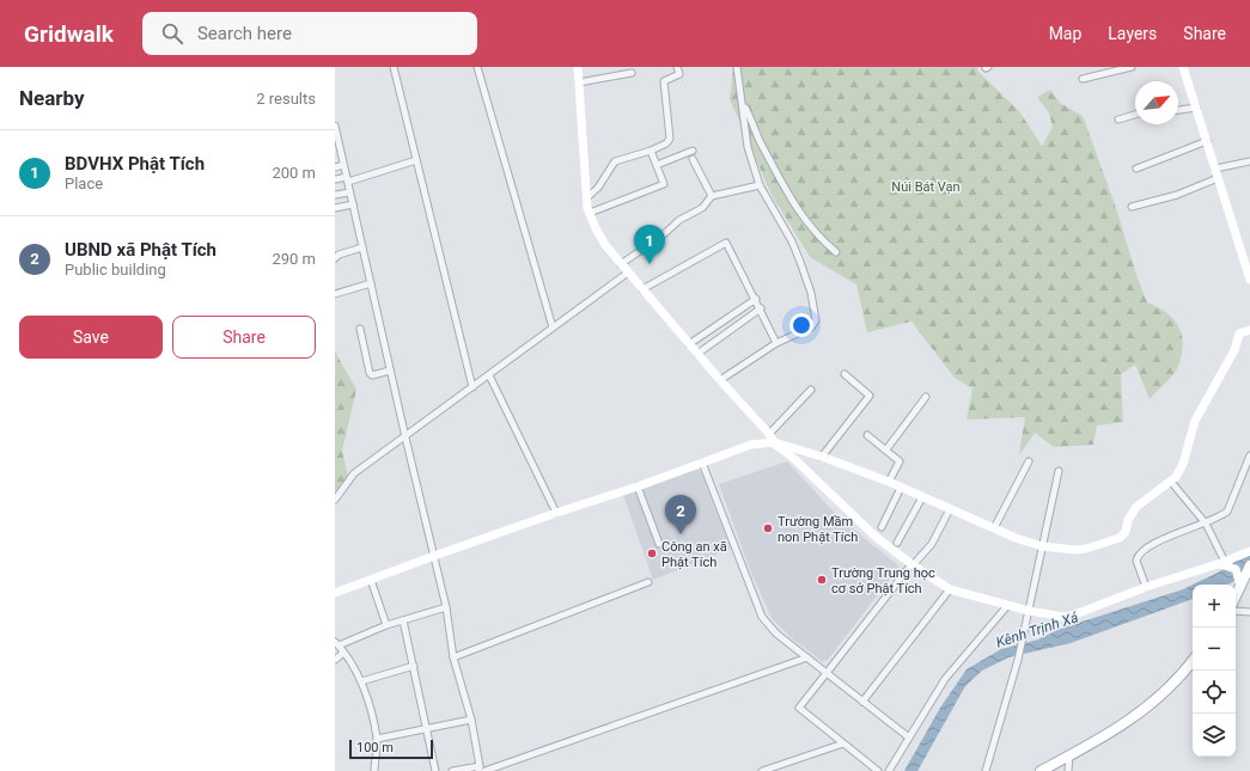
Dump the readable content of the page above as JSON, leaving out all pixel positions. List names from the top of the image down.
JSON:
{
  "water": ["Kênh Trịnh Xá"],
  "parks": ["Núi Bát Vạn"],
  "places": ["Trường Mầm non Phật Tích", "Công an xã Phật Tích", "Trường Trung học cơ sở Phật Tích"],
  "scale_bar": "100 m",
  "north": "top right",
  "page": {
    "header": "Gridwalk",
    "search": "Search here",
    "nav": ["Map", "Layers", "Share"],
    "heading": ["Nearby", "2 results"],
    "list": [
      {
        "mark": "1",
        "name": "BDVHX Phật Tích",
        "note": "Place",
        "value": "200 m"
      },
      {
        "mark": "2",
        "name": "UBND xã Phật Tích",
        "note": "Public building",
        "value": "290 m"
      }
    ],
    "pins": ["1", "2"],
    "buttons": ["Save", "Share"],
    "map_buttons": ["+", "−"],
    "scale": "100 m"
  }
}
